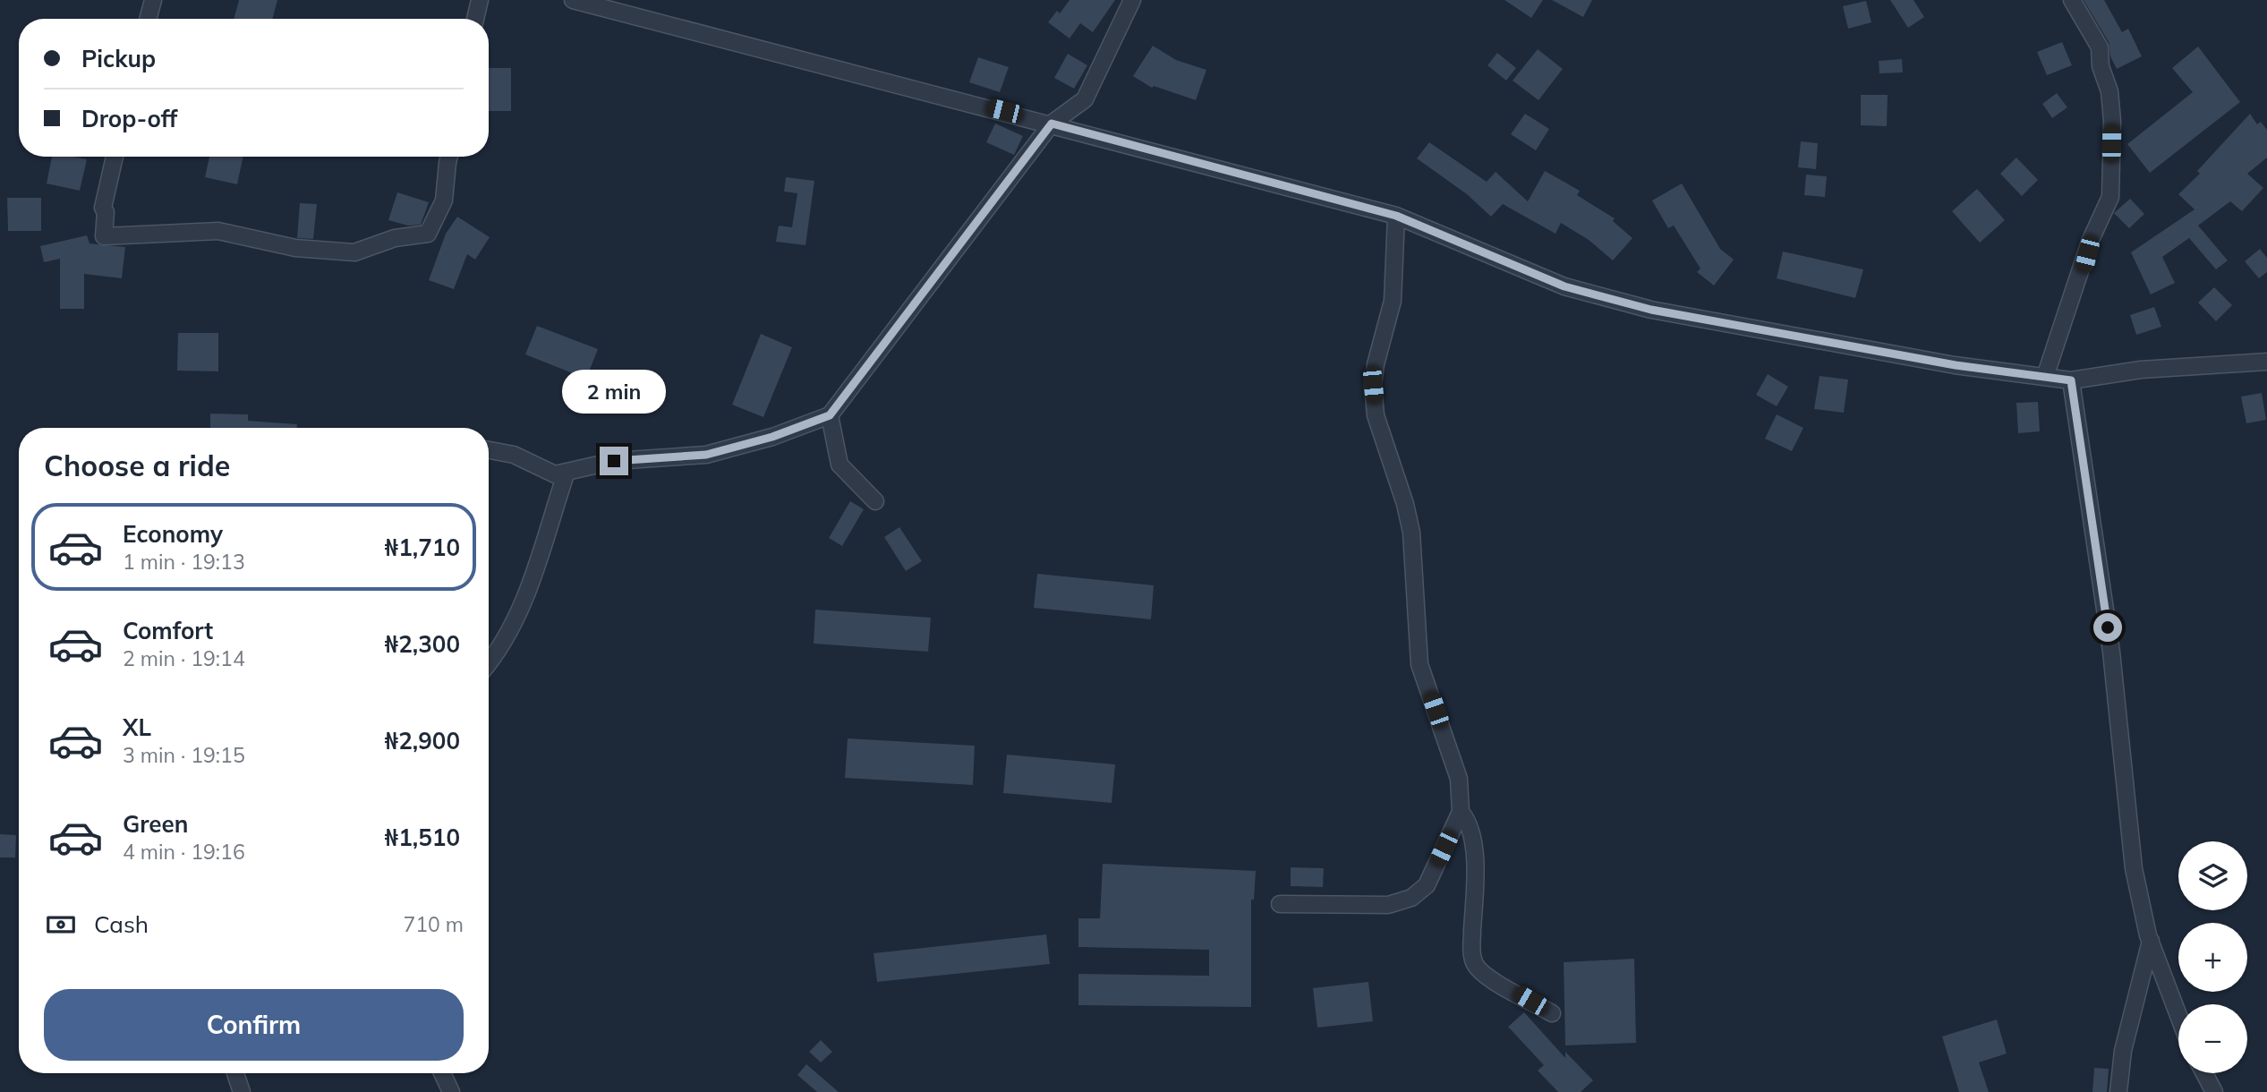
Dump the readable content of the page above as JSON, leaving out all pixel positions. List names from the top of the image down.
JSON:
{
  "page": {
    "banner": ["Pickup", "Drop-off"],
    "bubble": "2 min",
    "heading": "Choose a ride",
    "list": [
      {
        "name": "Economy",
        "note": "1 min · 19:13",
        "value": "₦1,710"
      },
      {
        "name": "Comfort",
        "note": "2 min · 19:14",
        "value": "₦2,300"
      },
      {
        "name": "XL",
        "note": "3 min · 19:15",
        "value": "₦2,900"
      },
      {
        "name": "Green",
        "note": "4 min · 19:16",
        "value": "₦1,510"
      }
    ],
    "map_buttons": ["+", "−"],
    "pay": ["Cash", "710 m"],
    "buttons": "Confirm"
  }
}
